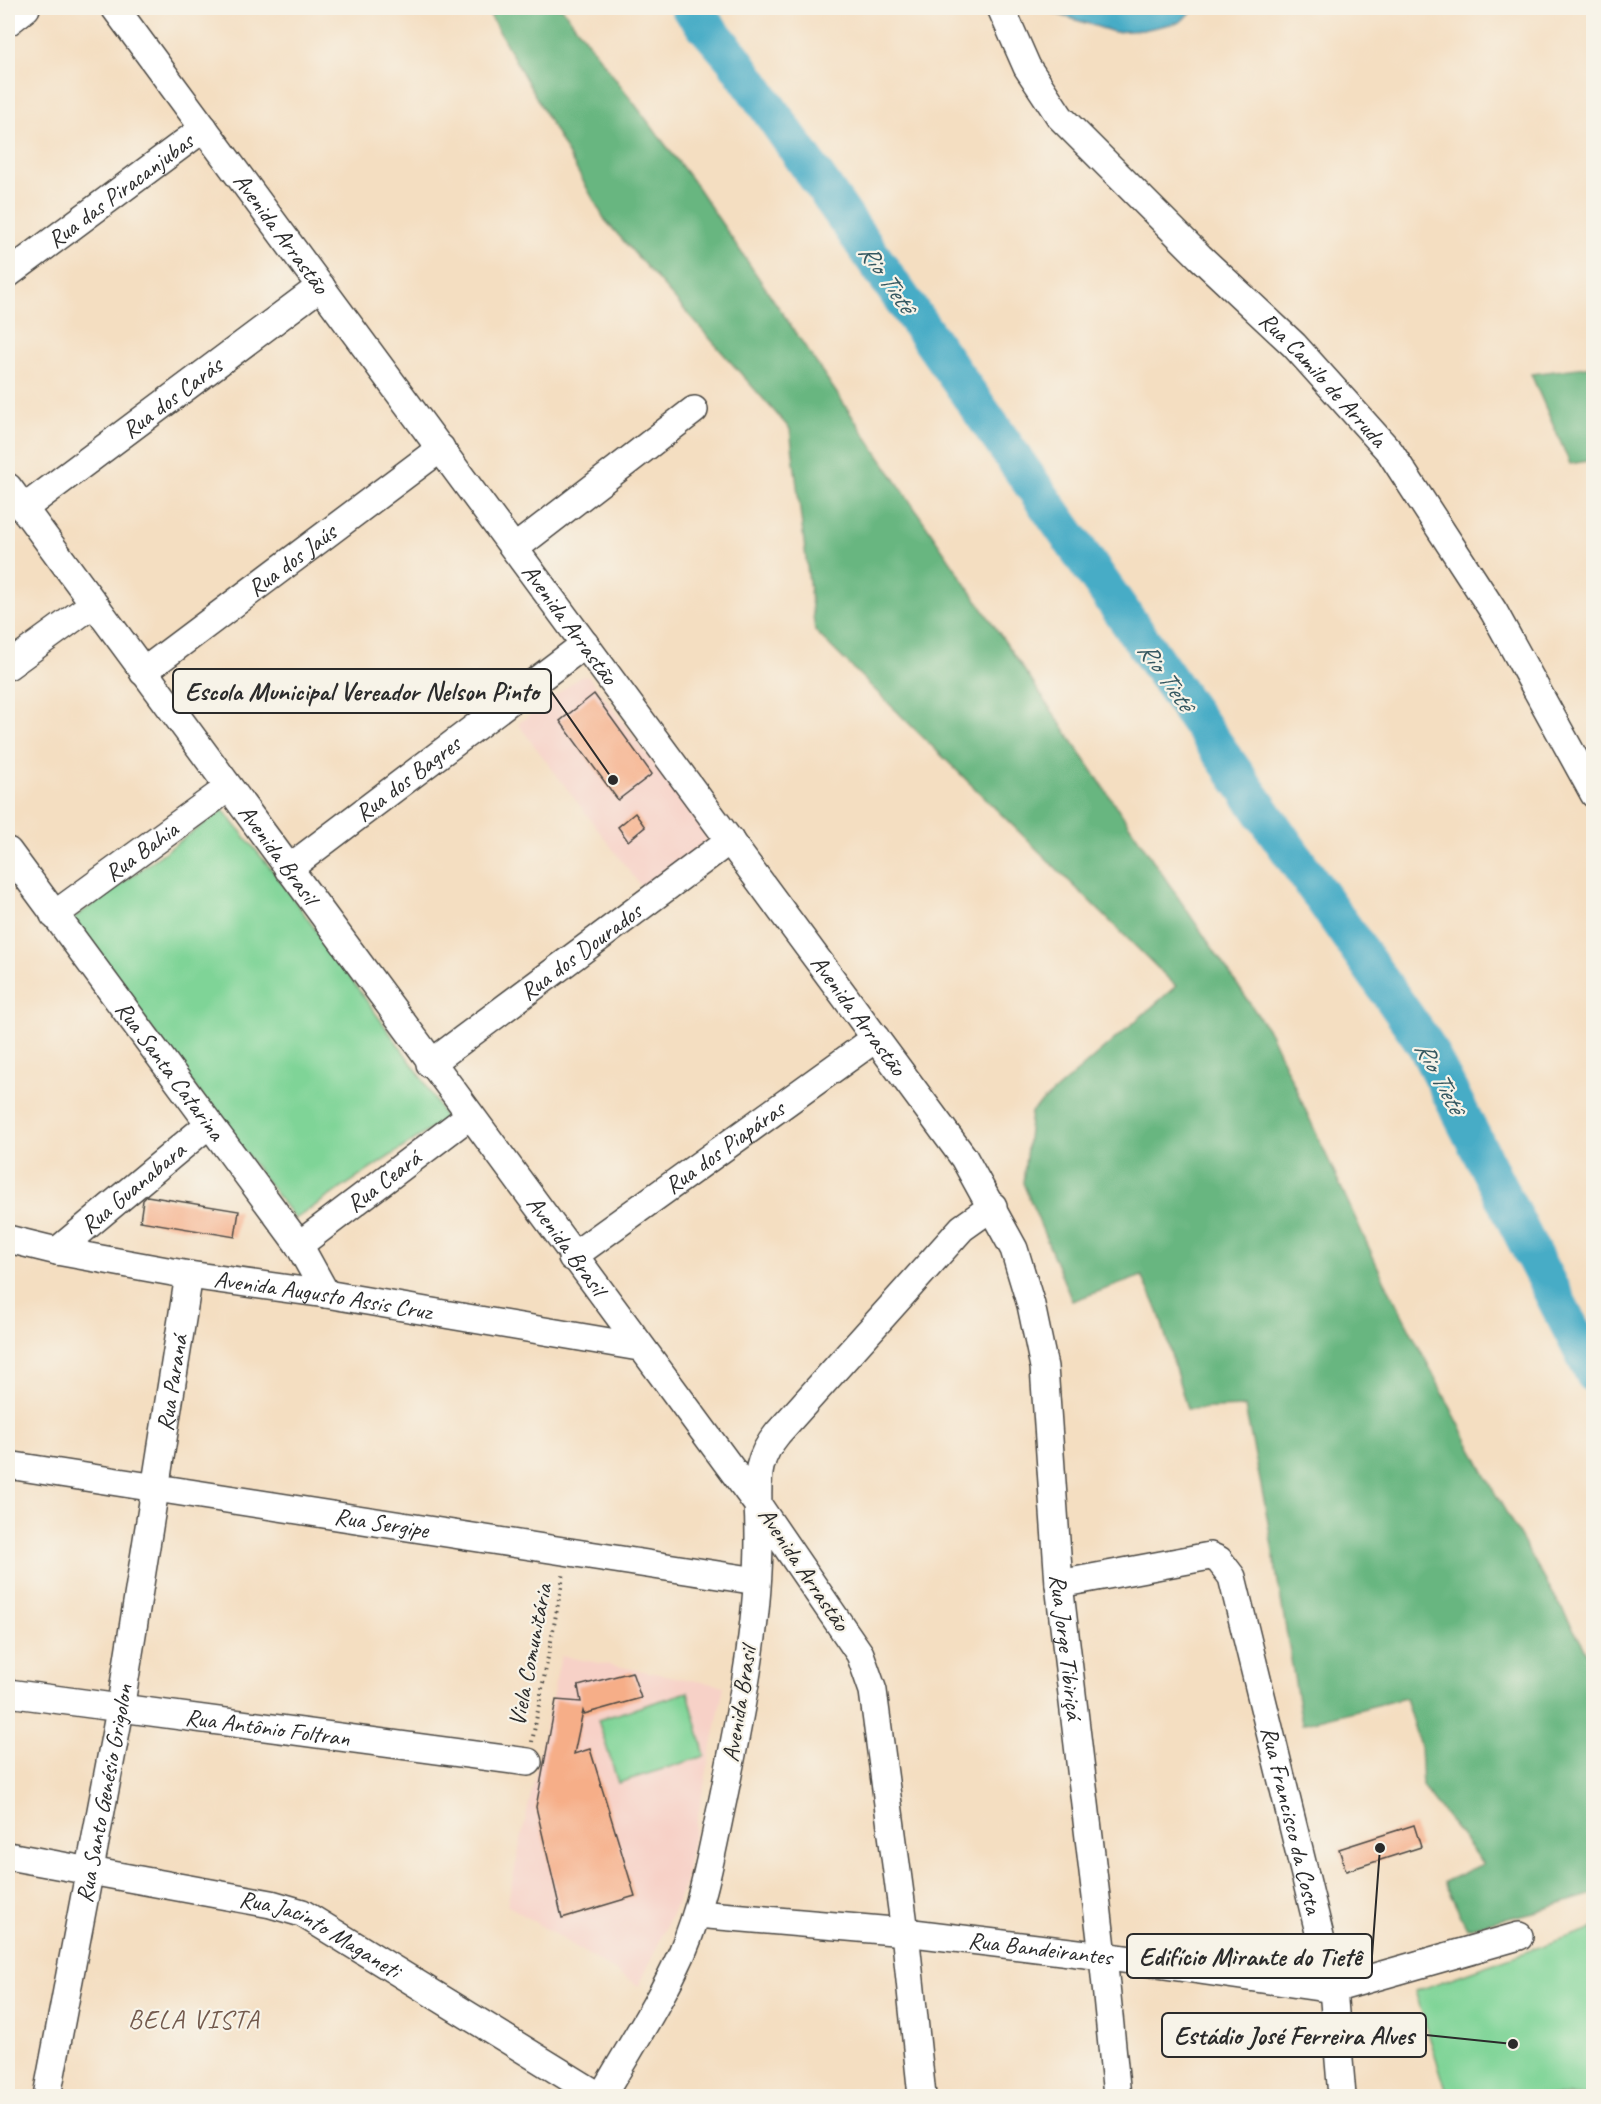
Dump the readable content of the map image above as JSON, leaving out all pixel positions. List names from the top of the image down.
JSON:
{
  "streets": {
    "street": [
      "Rua das Piracanjubas",
      "Avenida Arrastão",
      "Rua Camilo de Arruda",
      "Rua dos Carás",
      "Rua dos Jaús",
      "Rua dos Bagres",
      "Rua Bahia",
      "Avenida Brasil",
      "Rua dos Dourados",
      "Rua Santa Catarina",
      "Rua dos Piapáras",
      "Rua Ceará",
      "Rua Guanabara",
      "Avenida Augusto Assis Cruz",
      "Rua Paraná",
      "Rua Sergipe",
      "Rua Jorge Tibiriçá",
      "Rua Antônio Foltran",
      "Rua Santo Genésio Grigolon",
      "Rua Francisco da Costa",
      "Rua Jacinto Maganeti",
      "Rua Bandeirantes"
    ],
    "path": ["Viela Comunitária"]
  },
  "crossings": [
    ["Rua das Piracanjubas", "Avenida Arrastão"],
    ["Avenida Arrastão", "Rua dos Carás"],
    ["Avenida Arrastão", "Rua dos Jaús"],
    ["Avenida Arrastão", "Rua dos Bagres"],
    ["Avenida Arrastão", "Avenida Brasil"],
    ["Avenida Arrastão", "Rua dos Dourados"],
    ["Avenida Arrastão", "Rua dos Piapáras"],
    ["Avenida Arrastão", "Rua Jorge Tibiriçá"],
    ["Avenida Arrastão", "Rua Bandeirantes"],
    ["Rua dos Carás", "Avenida Brasil"],
    ["Rua dos Jaús", "Avenida Brasil"],
    ["Rua dos Bagres", "Avenida Brasil"],
    ["Rua Bahia", "Avenida Brasil"],
    ["Rua Bahia", "Rua Santa Catarina"],
    ["Avenida Brasil", "Rua dos Dourados"],
    ["Avenida Brasil", "Rua dos Piapáras"],
    ["Avenida Brasil", "Rua Ceará"],
    ["Avenida Brasil", "Avenida Augusto Assis Cruz"],
    ["Avenida Brasil", "Rua Sergipe"],
    ["Avenida Brasil", "Rua Jacinto Maganeti"],
    ["Avenida Brasil", "Rua Bandeirantes"],
    ["Rua Santa Catarina", "Rua Ceará"],
    ["Rua Santa Catarina", "Rua Guanabara"],
    ["Rua Santa Catarina", "Avenida Augusto Assis Cruz"],
    ["Rua Guanabara", "Avenida Augusto Assis Cruz"],
    ["Avenida Augusto Assis Cruz", "Rua Paraná"],
    ["Rua Paraná", "Rua Sergipe"],
    ["Rua Paraná", "Rua Santo Genésio Grigolon"],
    ["Rua Sergipe", "Viela Comunitária"],
    ["Rua Sergipe", "Rua Santo Genésio Grigolon"],
    ["Rua Jorge Tibiriçá", "Rua Francisco da Costa"],
    ["Rua Jorge Tibiriçá", "Rua Bandeirantes"],
    ["Viela Comunitária", "Rua Antônio Foltran"],
    ["Rua Antônio Foltran", "Rua Santo Genésio Grigolon"],
    ["Rua Santo Genésio Grigolon", "Rua Jacinto Maganeti"],
    ["Rua Francisco da Costa", "Rua Bandeirantes"]
  ],
  "districts": ["BELA VISTA"],
  "water": ["Rio Tietê"],
  "places": ["Escola Municipal Vereador Nelson Pinto", "Edifício Mirante do Tietê", "Estádio José Ferreira Alves"]
}
